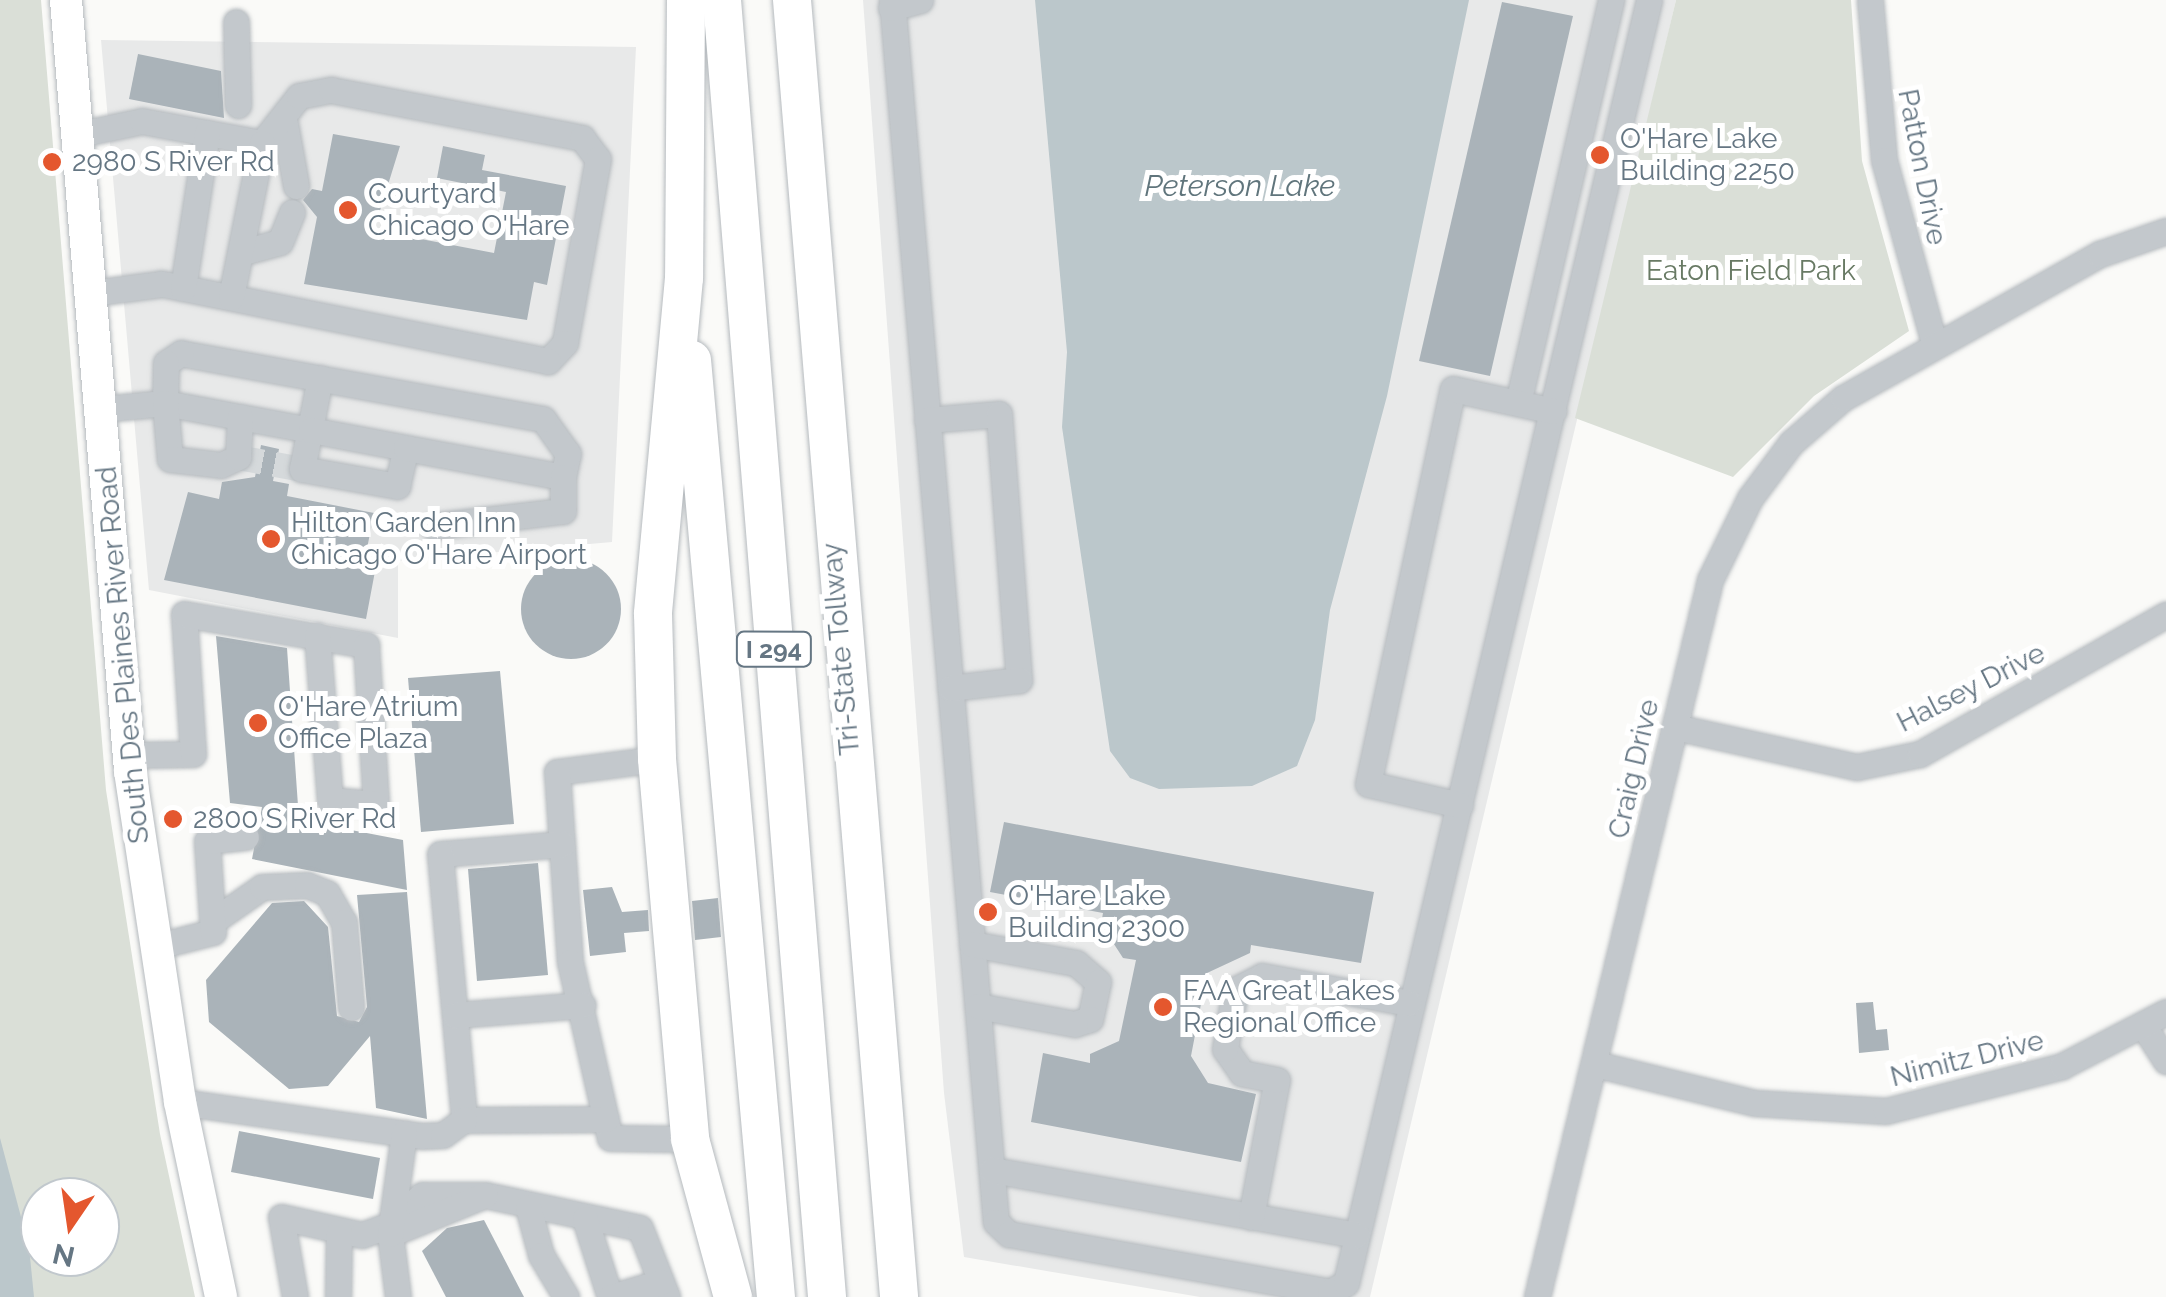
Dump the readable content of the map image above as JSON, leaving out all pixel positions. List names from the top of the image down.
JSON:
{
  "streets": {
    "highway": ["I 294", "Tri-State Tollway"],
    "main road": ["South Des Plaines River Road"],
    "street": [
      "Patton Drive",
      "Halsey Drive",
      "Craig Drive",
      "Nimitz Drive"
    ]
  },
  "crossings": [
    ["Patton Drive", "Craig Drive"],
    ["Halsey Drive", "Craig Drive"],
    ["Craig Drive", "Nimitz Drive"]
  ],
  "water": ["Peterson Lake"],
  "parks": ["Eaton Field Park"],
  "places": [
    "O'Hare Lake Building 2250",
    "2980 S River Rd",
    "Courtyard Chicago O'Hare",
    "Hilton Garden Inn Chicago O'Hare Airport",
    "O'Hare Atrium Office Plaza",
    "2800 S River Rd",
    "O'Hare Lake Building 2300",
    "FAA Great Lakes Regional Office"
  ],
  "north": "bottom"
}
